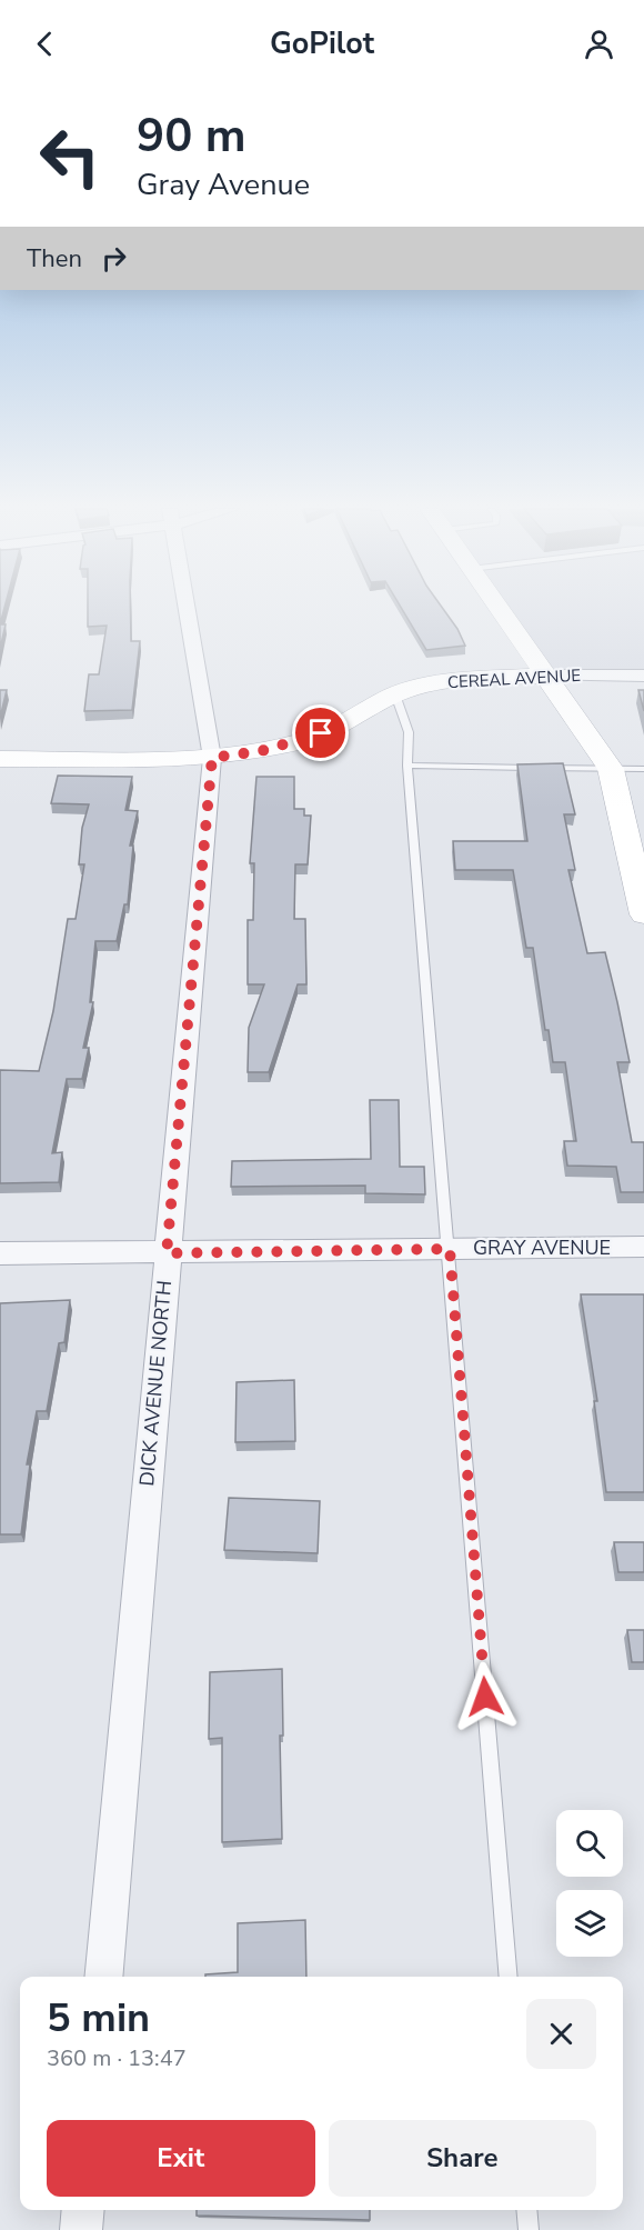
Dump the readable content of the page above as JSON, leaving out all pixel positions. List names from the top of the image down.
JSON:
{
  "streets": {
    "main road": ["CEREAL AVENUE"],
    "street": ["GRAY AVENUE", "DICK AVENUE NORTH"]
  },
  "crossings": [
    ["CEREAL AVENUE", "DICK AVENUE NORTH"],
    ["GRAY AVENUE", "DICK AVENUE NORTH"]
  ],
  "page": {
    "header": "GoPilot",
    "turn": ["90 m", "Gray Avenue"],
    "then": "Then",
    "heading": ["5 min", "360 m · 13:47"],
    "buttons": ["Exit", "Share"]
  }
}
